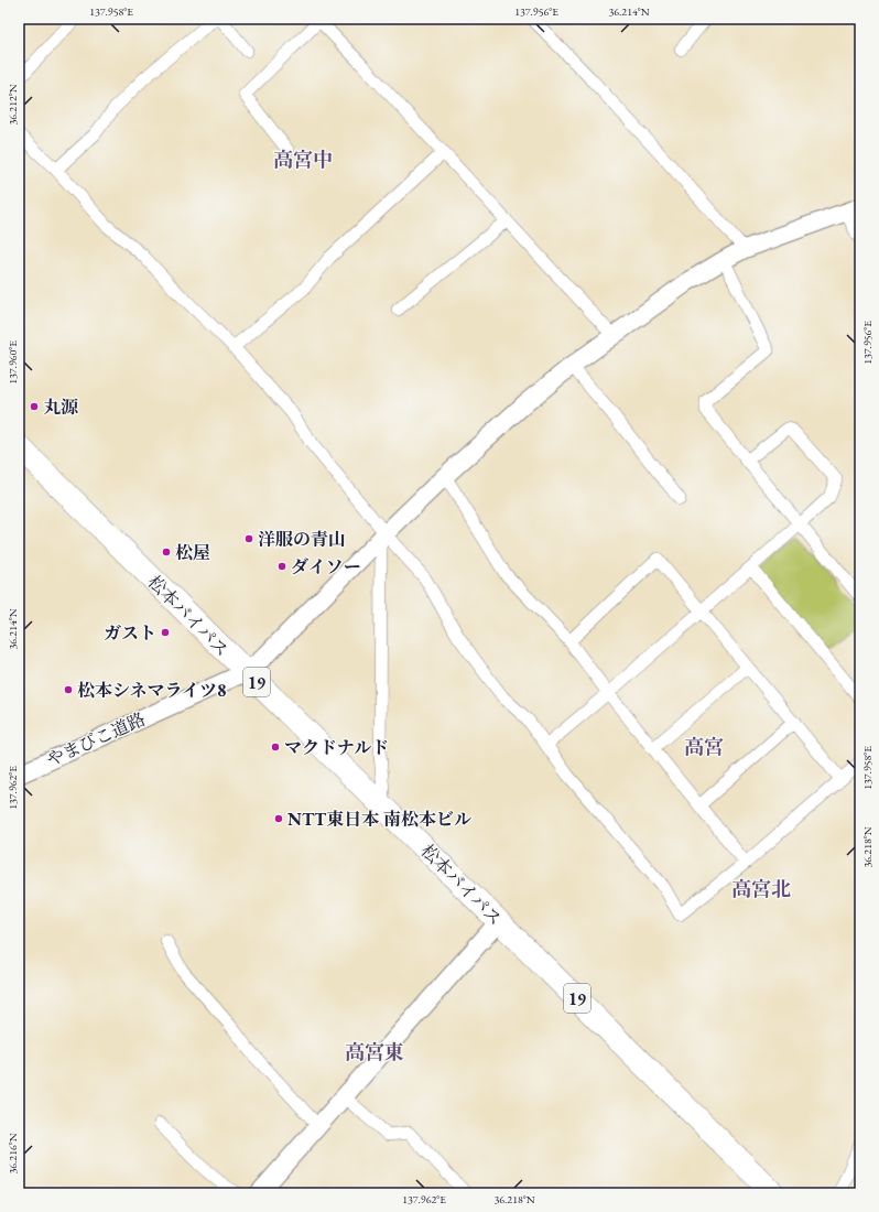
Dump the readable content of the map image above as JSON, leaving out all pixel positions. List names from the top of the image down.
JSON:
{
  "streets": {
    "highway": ["松本バイパス", "19"],
    "street": ["やまびこ道路"]
  },
  "crossings": [
    ["松本バイパス", "やまびこ道路"]
  ],
  "districts": [
    "高宮中",
    "高宮",
    "高宮北",
    "高宮東"
  ],
  "places": [
    "丸源",
    "洋服の青山",
    "松屋",
    "ダイソー",
    "ガスト",
    "松本シネマライツ8",
    "マクドナルド",
    "NTT東日本 南松本ビル"
  ],
  "coordinates": [
    "137.958°E",
    "137.956°E",
    "36.214°N",
    "36.212°N",
    "137.960°E",
    "137.962°E",
    "36.218°N",
    "36.216°N"
  ]
}
